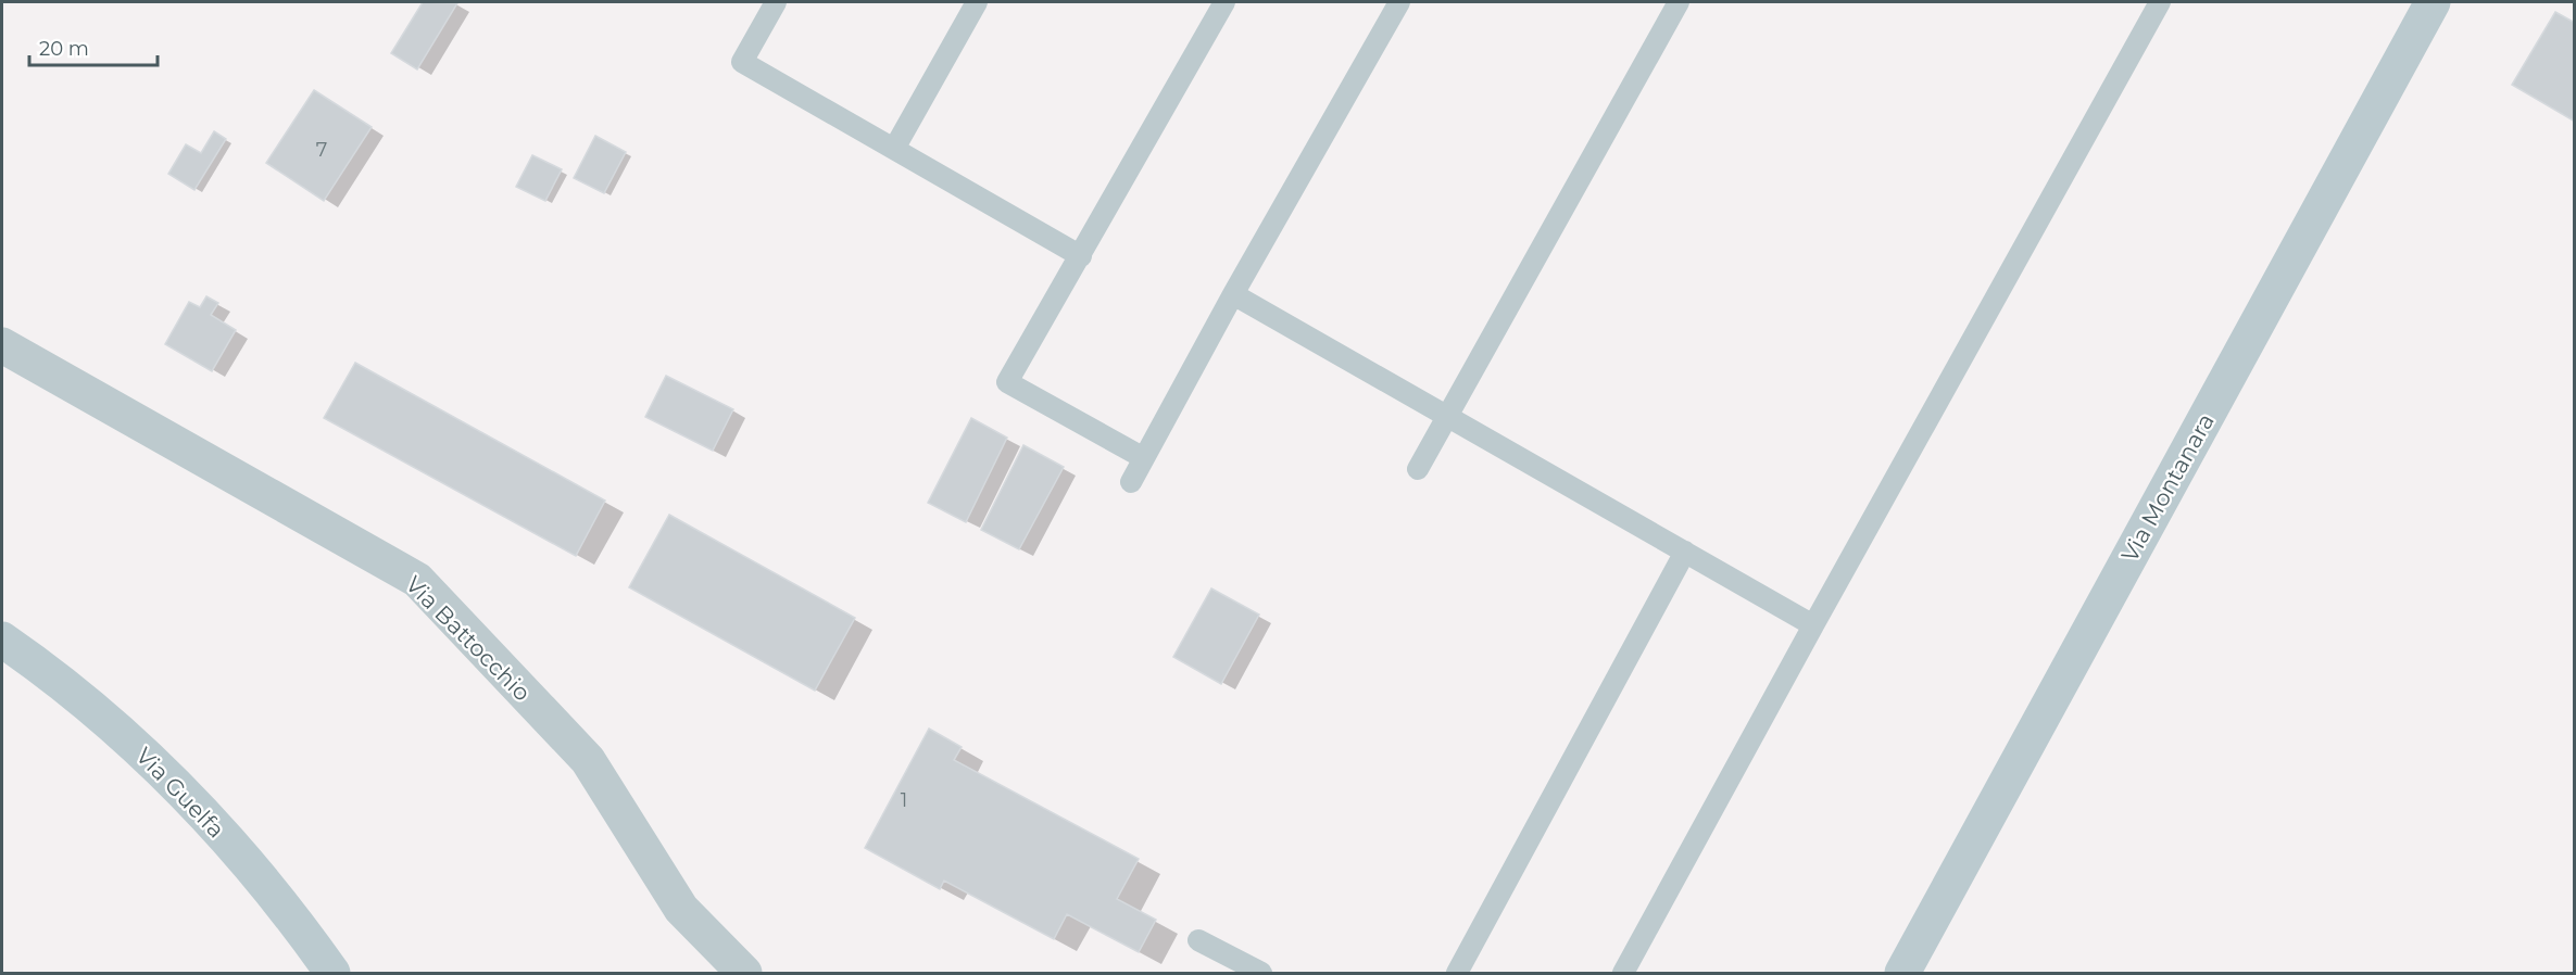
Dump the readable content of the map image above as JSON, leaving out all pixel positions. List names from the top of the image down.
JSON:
{
  "streets": {
    "main road": ["Via Montanara", "Via Guelfa"],
    "street": ["Via Battocchio"]
  },
  "house_numbers": ["7", "1"],
  "scale_bar": "20 m"
}
